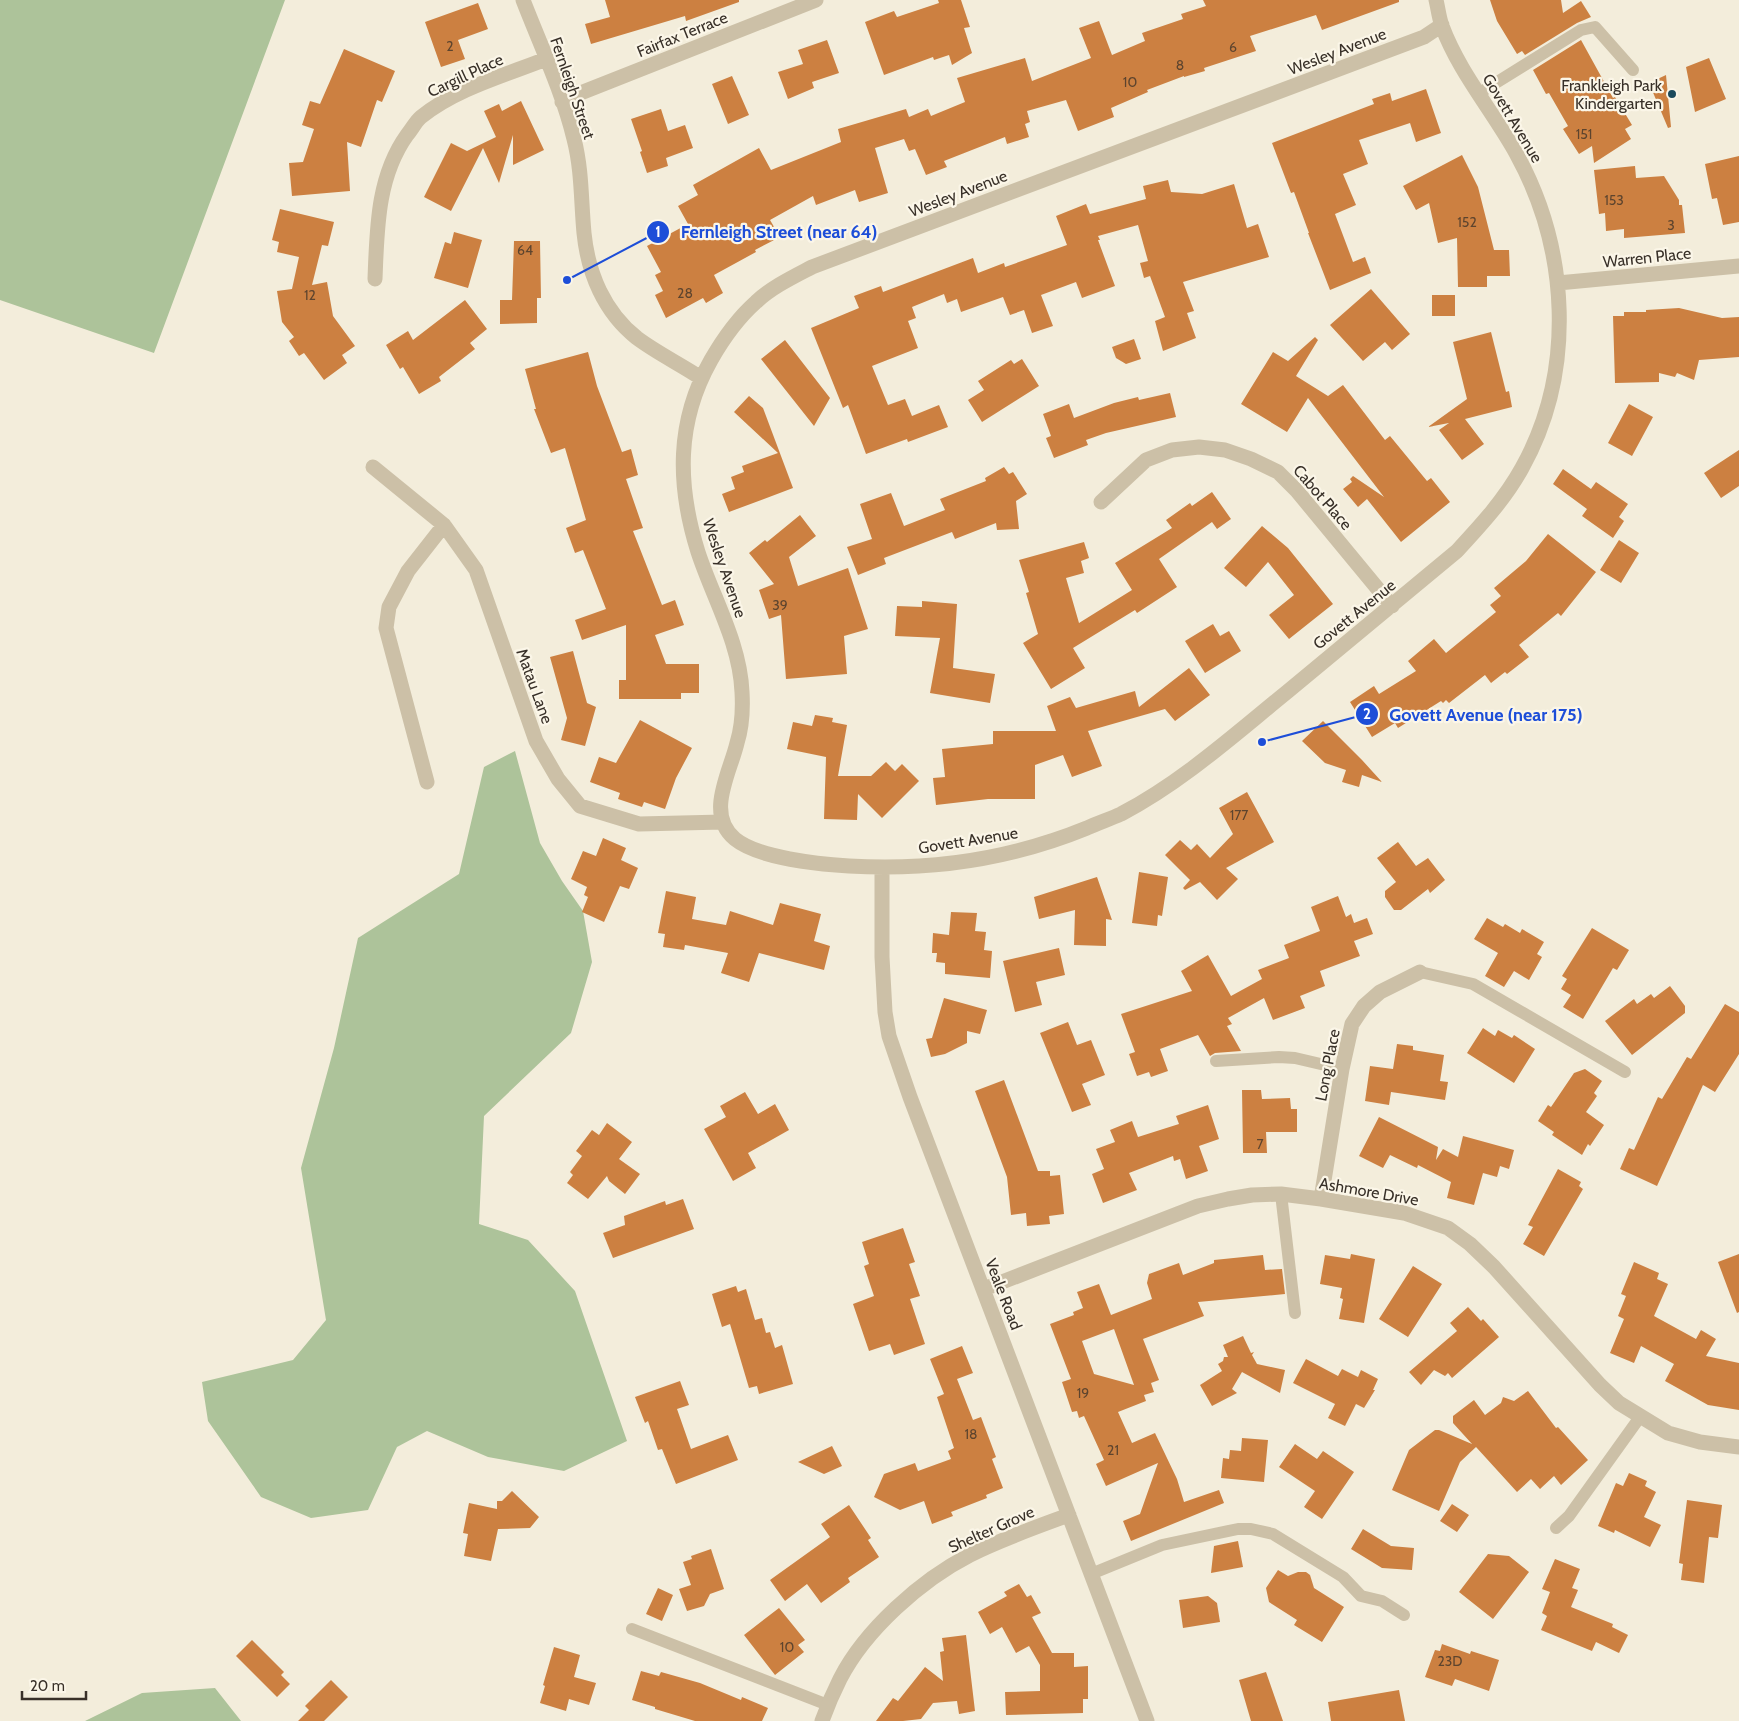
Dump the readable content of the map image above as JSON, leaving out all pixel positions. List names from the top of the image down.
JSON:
{
  "streets": {
    "street": [
      "Fairfax Terrace",
      "Wesley Avenue",
      "Cargill Place",
      "Fernleigh Street",
      "Govett Avenue",
      "Warren Place",
      "Cabot Place",
      "Matau Lane",
      "Long Place",
      "Ashmore Drive",
      "Veale Road",
      "Shelter Grove"
    ]
  },
  "crossings": [
    ["Fairfax Terrace", "Fernleigh Street"],
    ["Wesley Avenue", "Fernleigh Street"],
    ["Wesley Avenue", "Govett Avenue"],
    ["Wesley Avenue", "Matau Lane"],
    ["Cargill Place", "Fernleigh Street"],
    ["Govett Avenue", "Warren Place"],
    ["Govett Avenue", "Cabot Place"],
    ["Govett Avenue", "Matau Lane"],
    ["Govett Avenue", "Veale Road"],
    ["Long Place", "Ashmore Drive"],
    ["Ashmore Drive", "Veale Road"],
    ["Veale Road", "Shelter Grove"]
  ],
  "places": ["Frankleigh Park Kindergarten", "Fernleigh Street (near 64)", "Govett Avenue (near 175)"],
  "house_numbers": [
    "2",
    "6",
    "8",
    "10",
    "151",
    "153",
    "152",
    "3",
    "64",
    "28",
    "12",
    "39",
    "177",
    "7",
    "19",
    "18",
    "21",
    "10",
    "23D"
  ],
  "scale_bar": "20 m"
}
